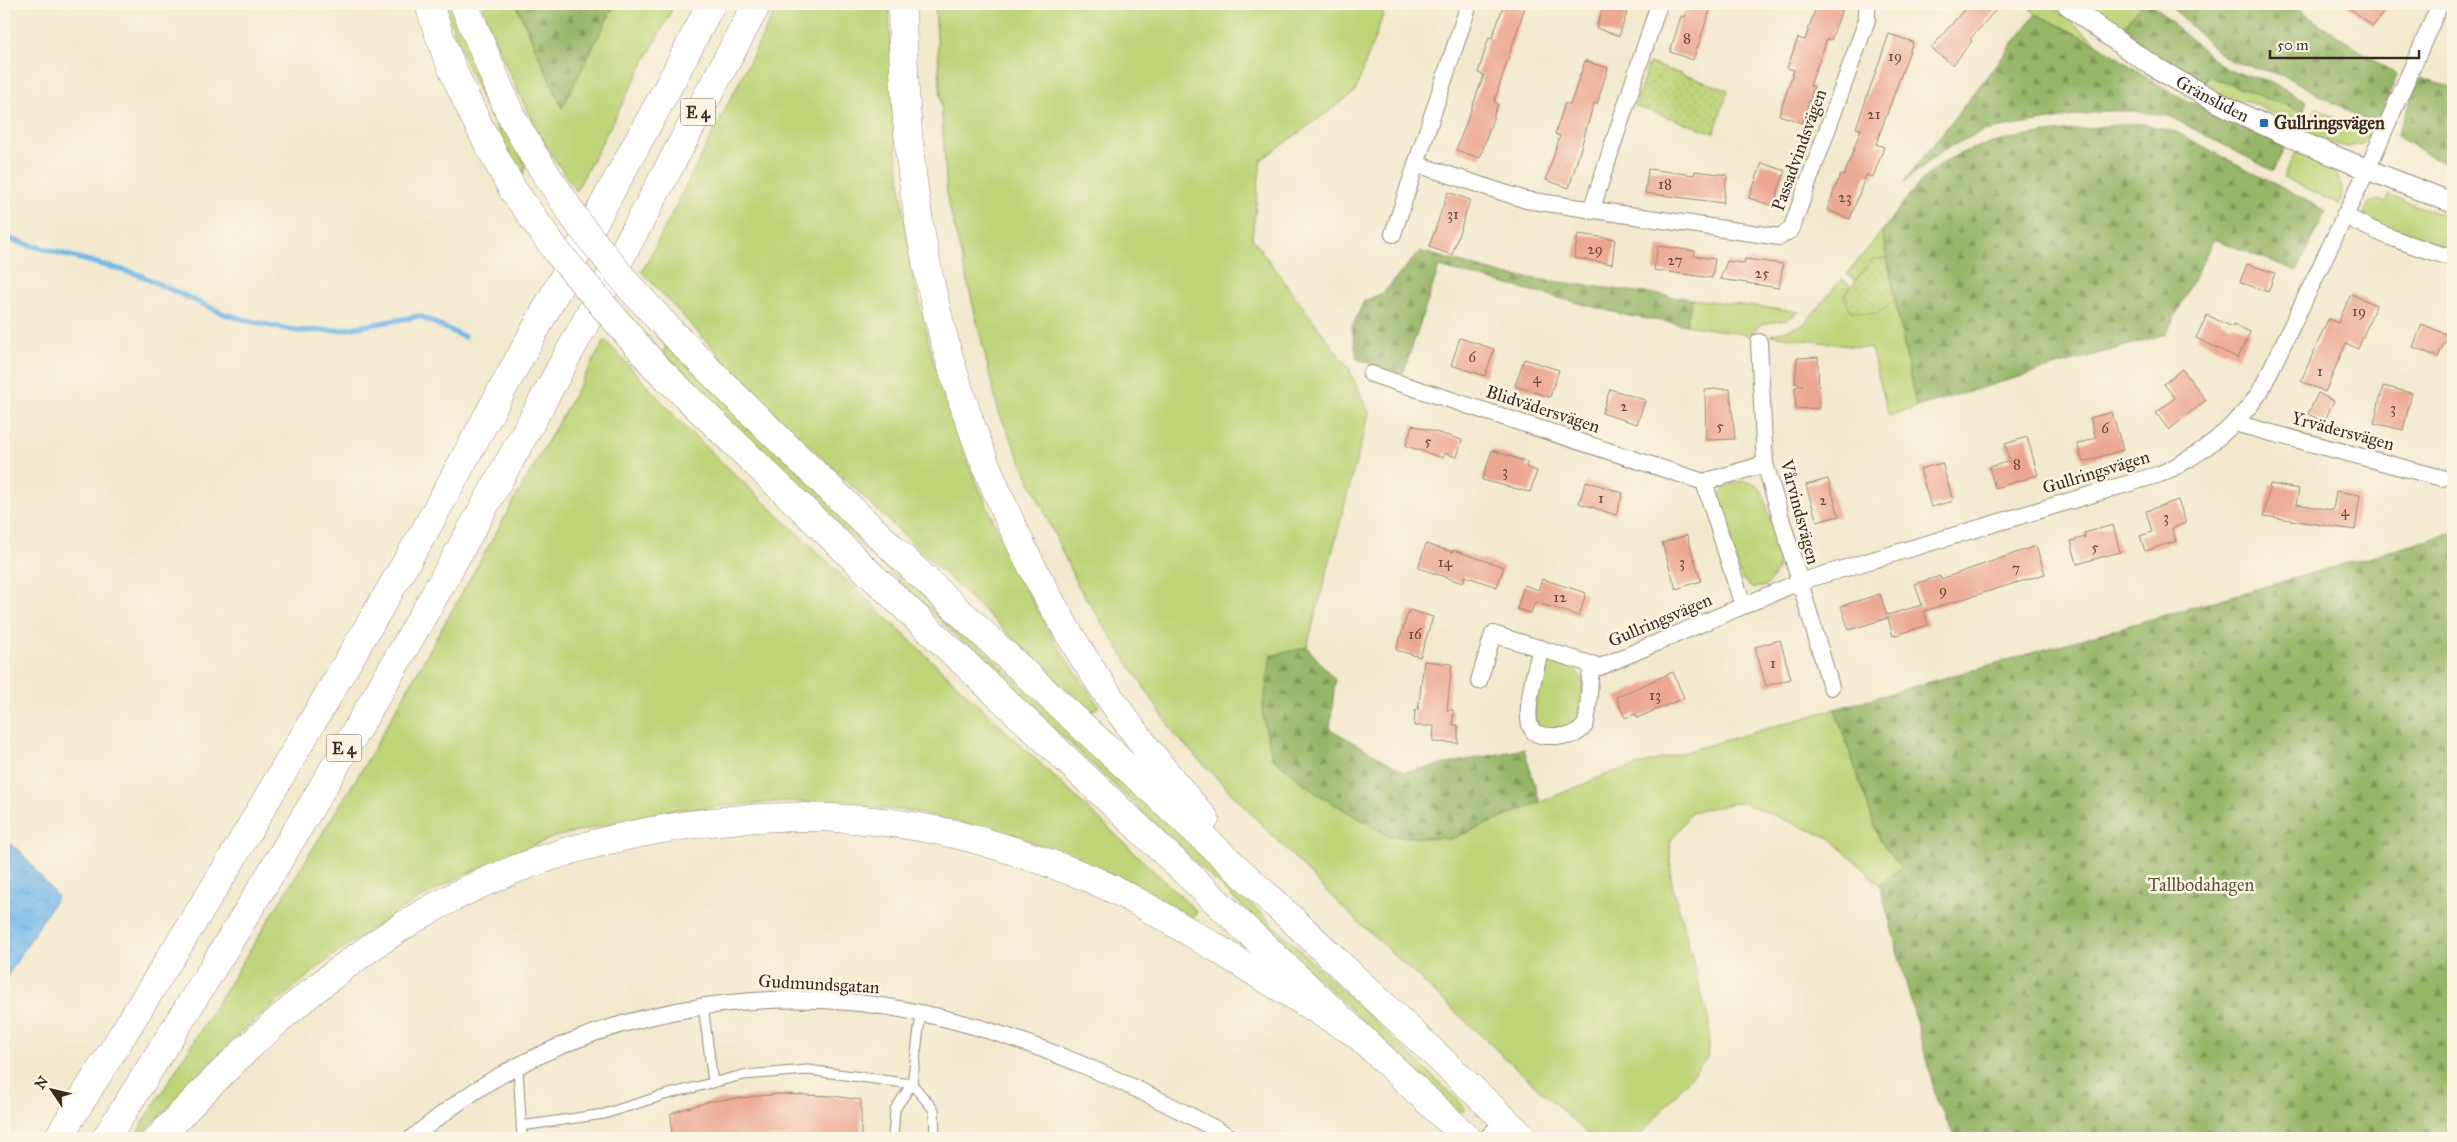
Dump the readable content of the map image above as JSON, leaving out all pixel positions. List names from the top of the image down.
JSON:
{
  "streets": {
    "highway": ["E 4"],
    "street": [
      "Gränsliden",
      "Passadvindsvägen",
      "Blidvädersvägen",
      "Yrvädersvägen",
      "Gullringsvägen",
      "Vårvindsvägen",
      "Gudmundsgatan"
    ]
  },
  "crossings": [
    ["Gränsliden", "Gullringsvägen"],
    ["Yrvädersvägen", "Gullringsvägen"],
    ["Gullringsvägen", "Vårvindsvägen"]
  ],
  "parks": ["Tallbodahagen"],
  "places": {
    "transit": ["Gullringsvägen"]
  },
  "house_numbers": [
    "8",
    "19",
    "21",
    "18",
    "23",
    "31",
    "29",
    "27",
    "25",
    "19",
    "6",
    "1",
    "4",
    "2",
    "3",
    "5",
    "6",
    "5",
    "8",
    "3",
    "1",
    "2",
    "4",
    "3",
    "5",
    "14",
    "3",
    "7",
    "9",
    "12",
    "16",
    "1",
    "13"
  ],
  "scale_bar": "50 m",
  "north": "top left"
}
